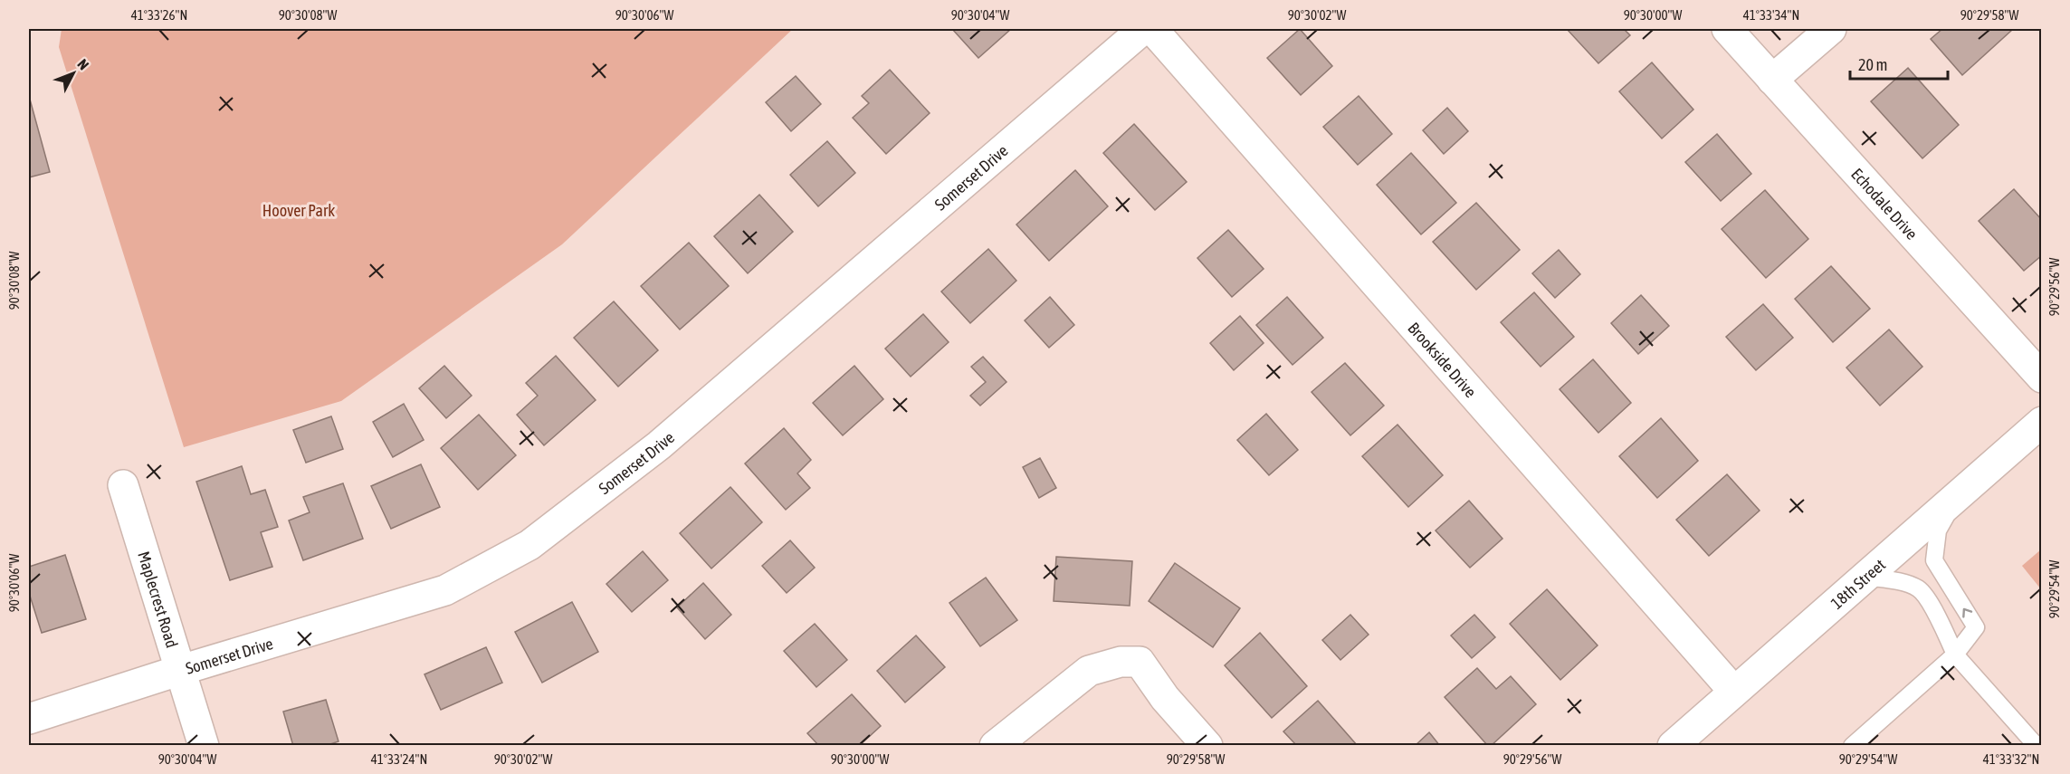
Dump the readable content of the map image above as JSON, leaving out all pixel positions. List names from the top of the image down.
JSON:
{
  "streets": {
    "street": [
      "Somerset Drive",
      "Echodale Drive",
      "Brookside Drive",
      "18th Street",
      "Maplecrest Road"
    ]
  },
  "crossings": [
    ["Somerset Drive", "Maplecrest Road"],
    ["Brookside Drive", "18th Street"]
  ],
  "parks": ["Hoover Park"],
  "scale_bar": "20 m",
  "north": "top right",
  "coordinates": [
    "41°33'26\"N",
    "90°30'08\"W",
    "90°30'06\"W",
    "90°30'04\"W",
    "90°30'02\"W",
    "90°30'00\"W",
    "41°33'34\"N",
    "90°29'58\"W",
    "90°29'56\"W",
    "90°29'54\"W",
    "41°33'24\"N",
    "41°33'32\"N"
  ]
}
